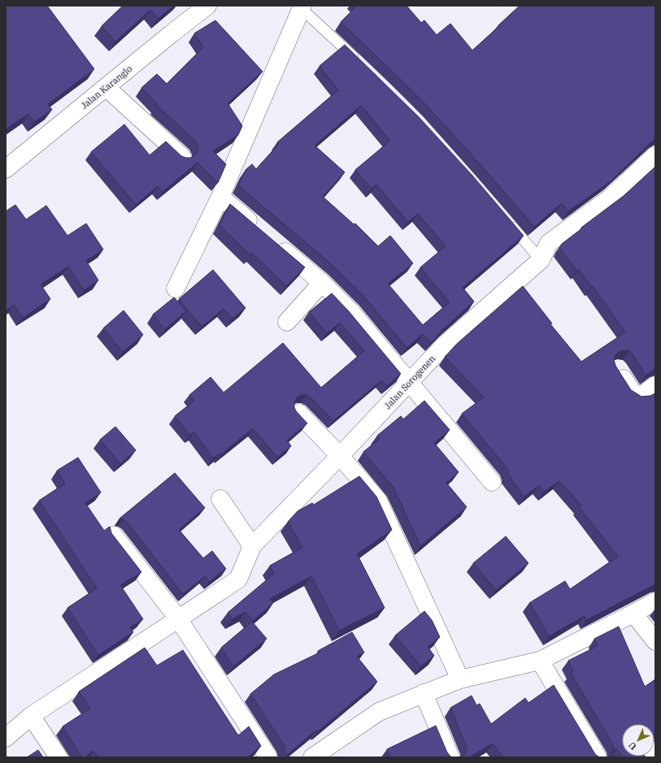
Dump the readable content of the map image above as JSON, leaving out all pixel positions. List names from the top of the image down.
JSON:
{
  "streets": {
    "street": ["Jalan Karanglo", "Jalan Sorogenen"]
  },
  "north": "bottom left"
}
